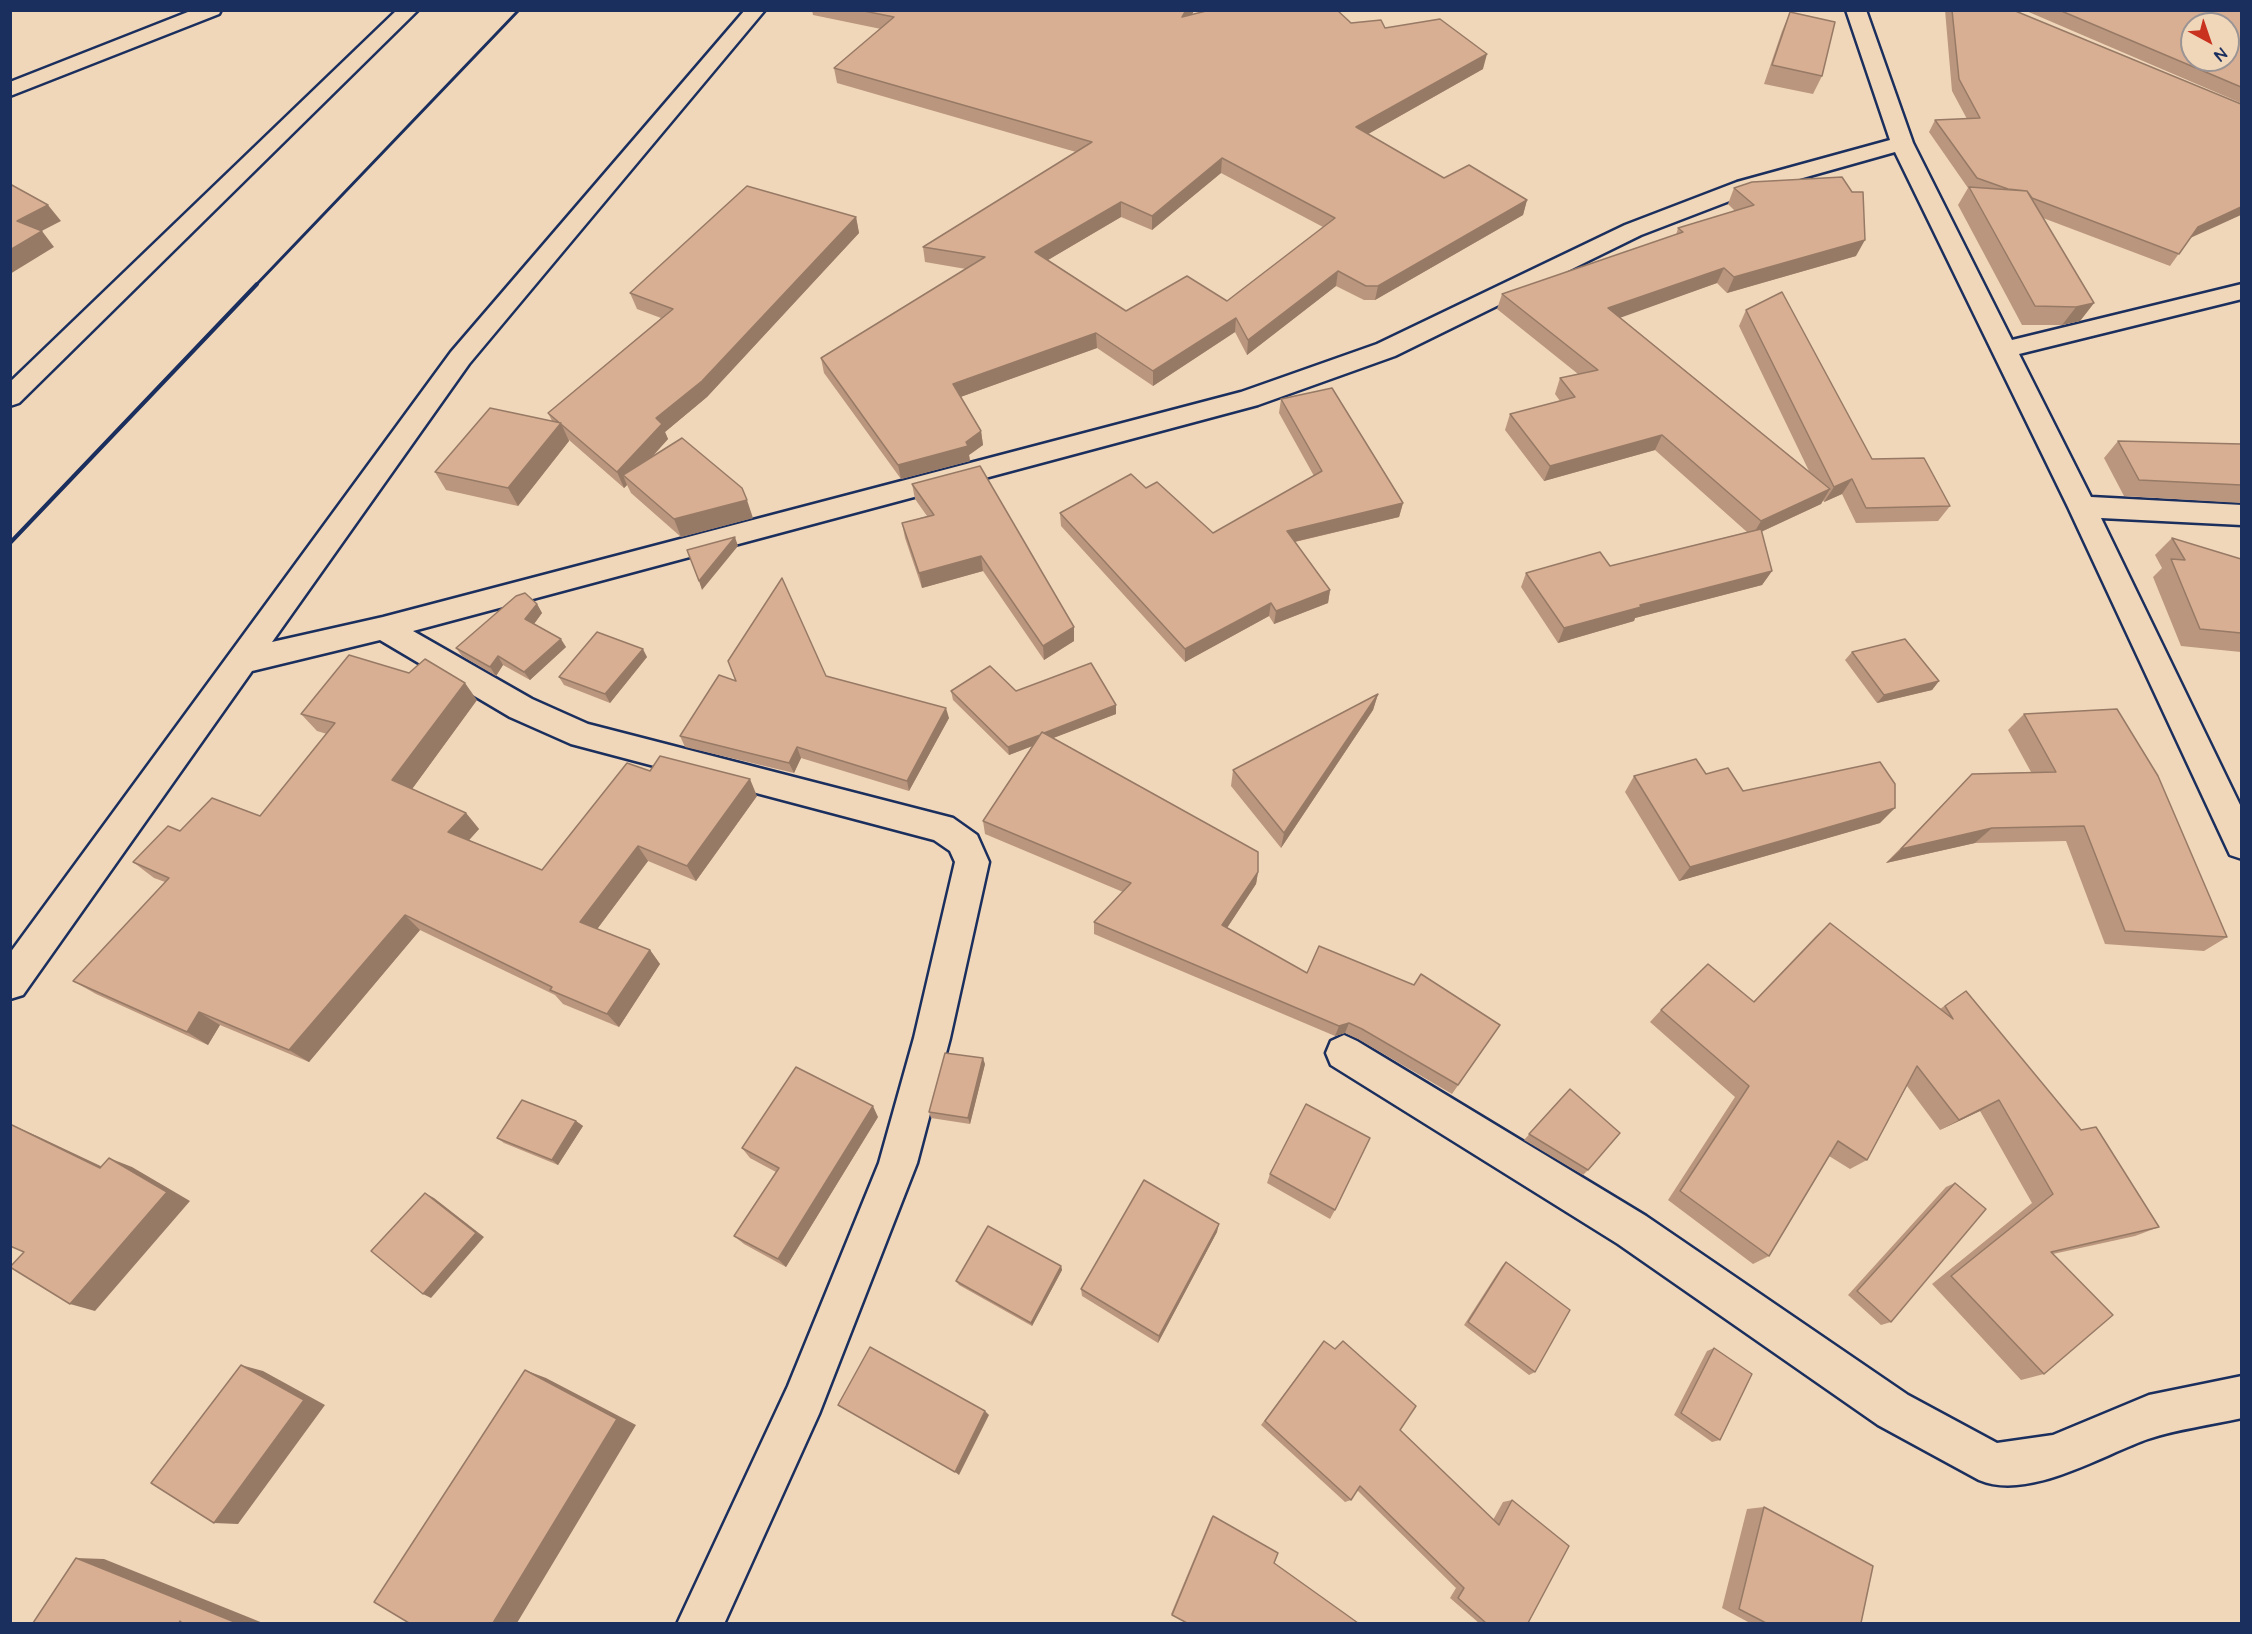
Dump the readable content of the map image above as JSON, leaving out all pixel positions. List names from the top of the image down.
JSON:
{
  "north": "bottom right"
}
